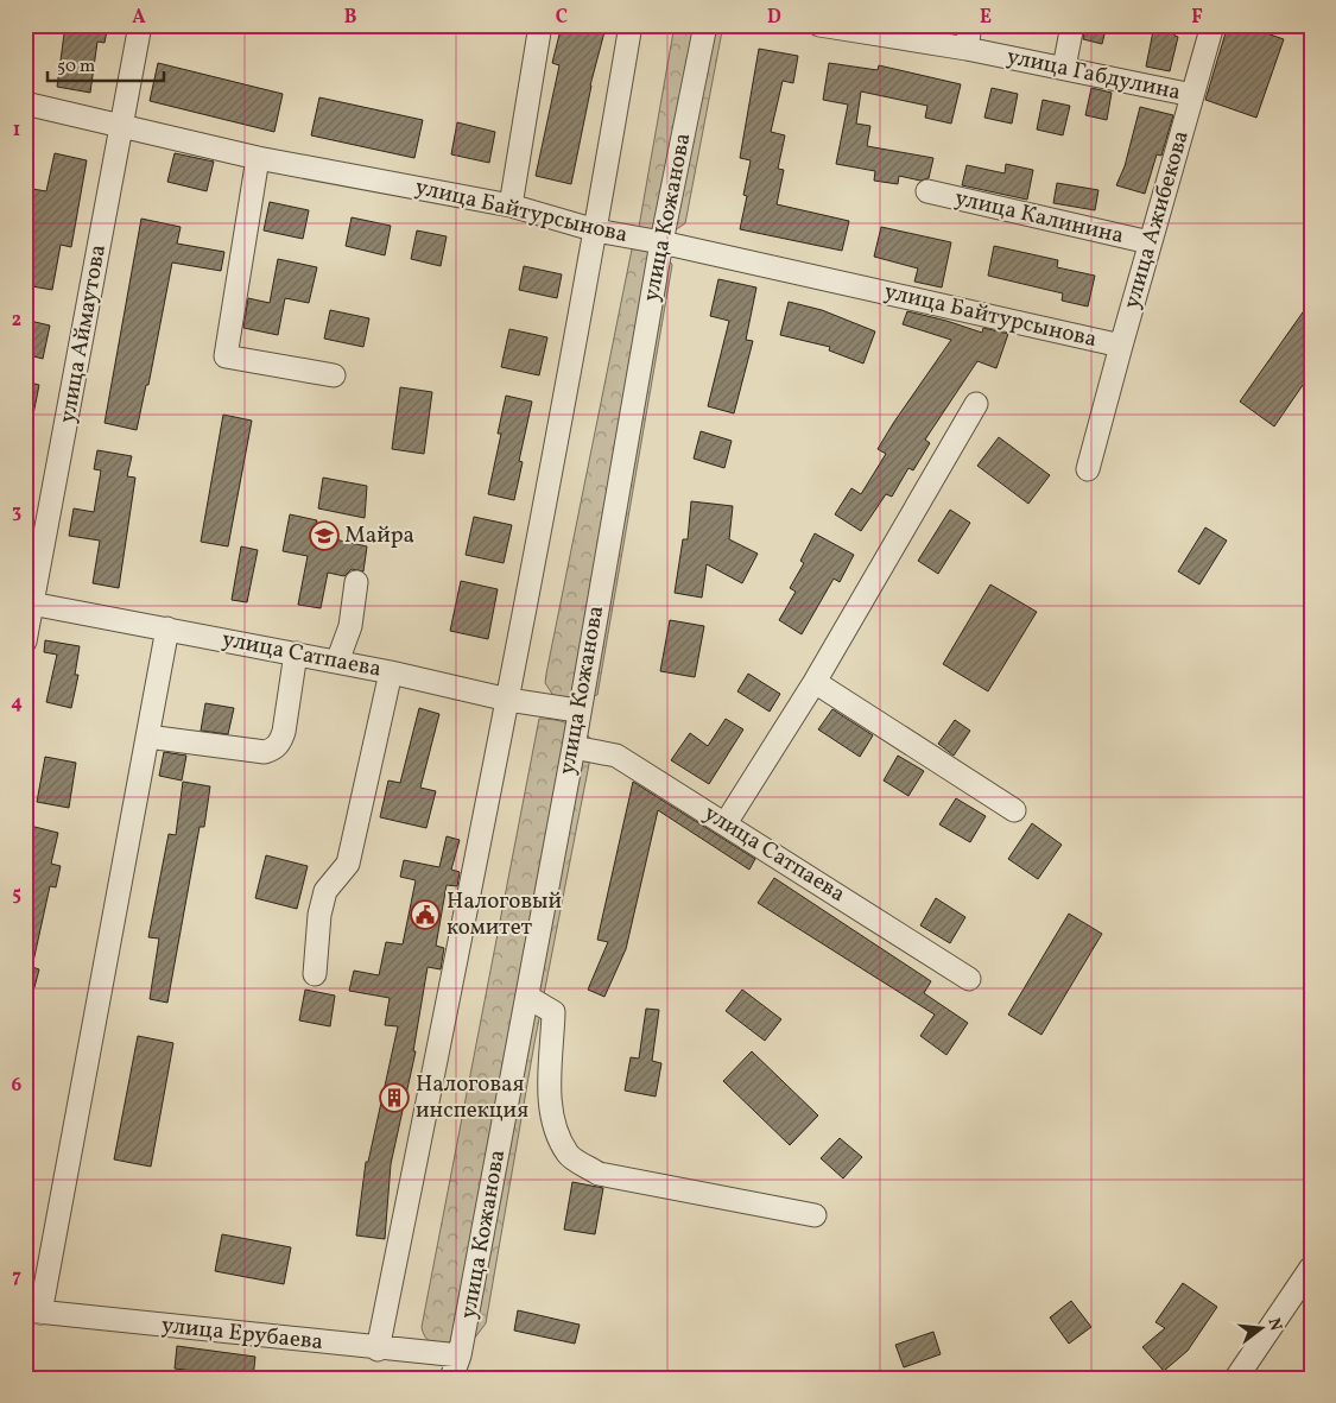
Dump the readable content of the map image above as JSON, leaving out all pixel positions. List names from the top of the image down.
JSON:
{
  "streets": {
    "street": [
      "улица Габдулина",
      "улица Байтурсынова",
      "улица Кожанова",
      "улица Калинина",
      "улица Ажибекова",
      "улица Аймаутова",
      "улица Сатпаева",
      "улица Ерубаева"
    ]
  },
  "crossings": [
    ["улица Габдулина", "улица Ажибекова"],
    ["улица Байтурсынова", "улица Кожанова"],
    ["улица Байтурсынова", "улица Ажибекова"],
    ["улица Байтурсынова", "улица Аймаутова"],
    ["улица Кожанова", "улица Сатпаева"],
    ["улица Кожанова", "улица Ерубаева"],
    ["улица Калинина", "улица Ажибекова"],
    ["улица Аймаутова", "улица Сатпаева"]
  ],
  "places": {
    "school or university": ["Майра"],
    "public building": ["Налоговый комитет"],
    "building": ["Налоговая инспекция"]
  },
  "scale_bar": "50 m",
  "north": "right",
  "grid": {
    "columns": [
      "A",
      "B",
      "C",
      "D",
      "E",
      "F"
    ],
    "rows": [
      "1",
      "2",
      "3",
      "4",
      "5",
      "6",
      "7"
    ]
  }
}
